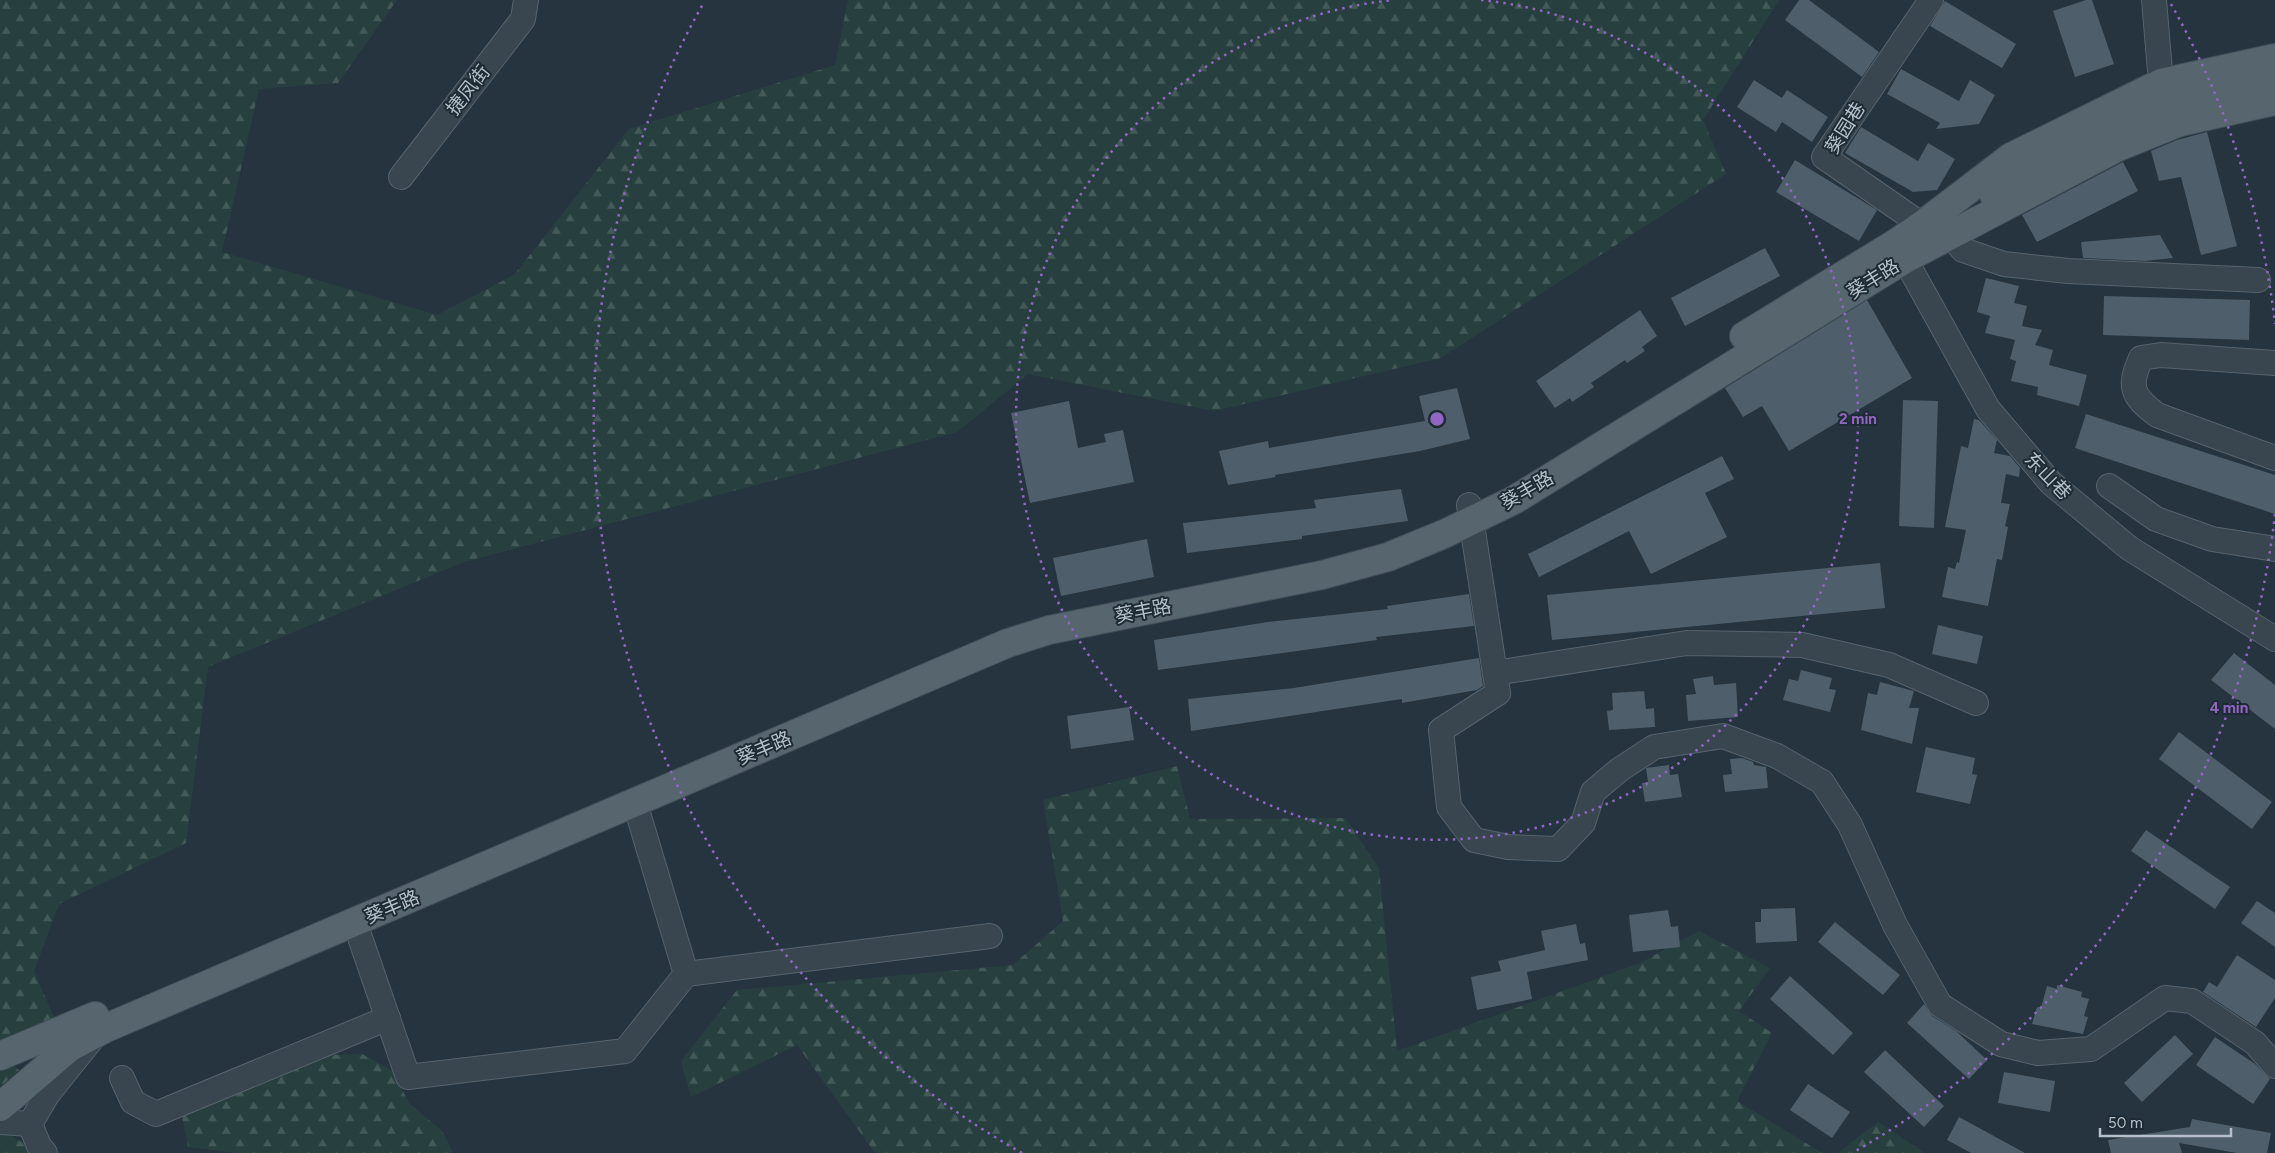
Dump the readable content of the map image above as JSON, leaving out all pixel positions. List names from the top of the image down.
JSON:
{
  "streets": {
    "main road": ["葵丰路"],
    "street": ["捷凤街", "葵园巷", "东山巷"]
  },
  "crossings": [
    ["葵园巷", "葵丰路"],
    ["葵丰路", "东山巷"]
  ],
  "scale_bar": "50 m",
  "rings": ["2 min", "4 min"]
}
